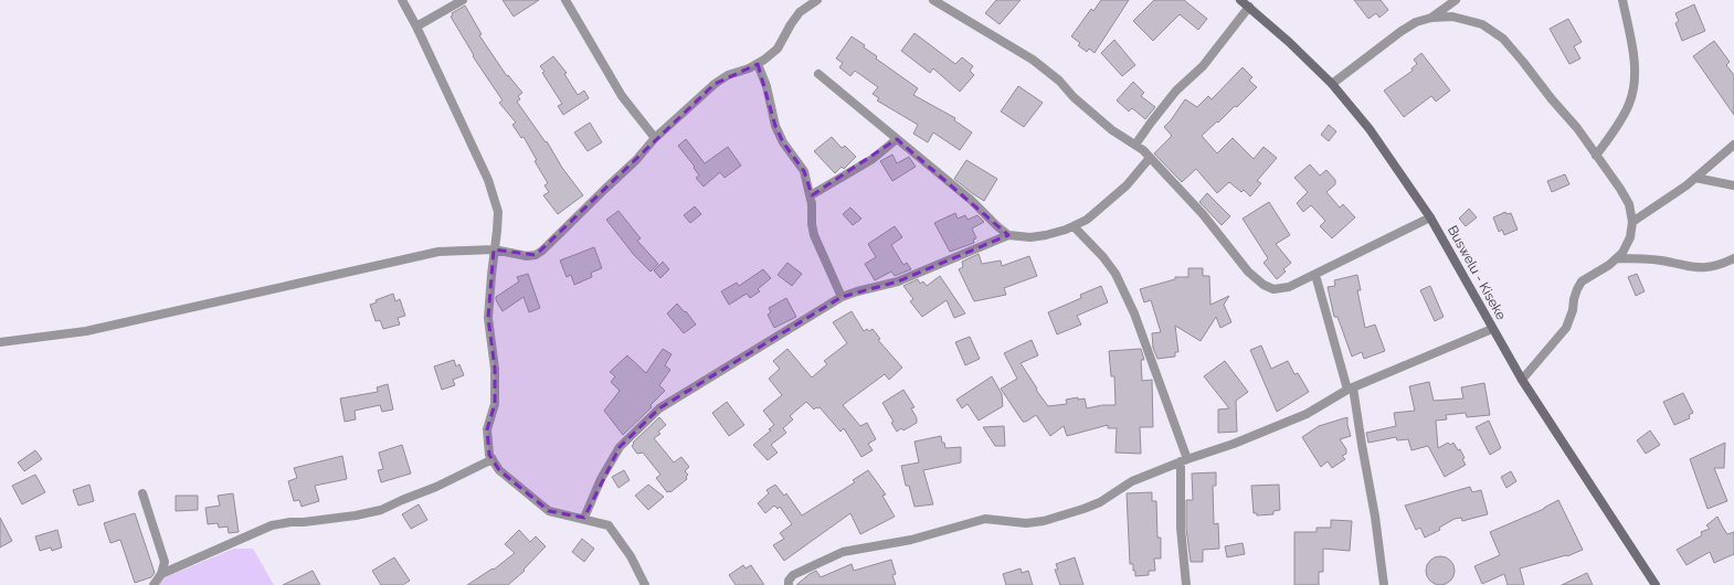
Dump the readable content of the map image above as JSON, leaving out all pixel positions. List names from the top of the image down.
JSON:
{
  "streets": {
    "main road": ["Buswelu - Kiseke"]
  }
}
